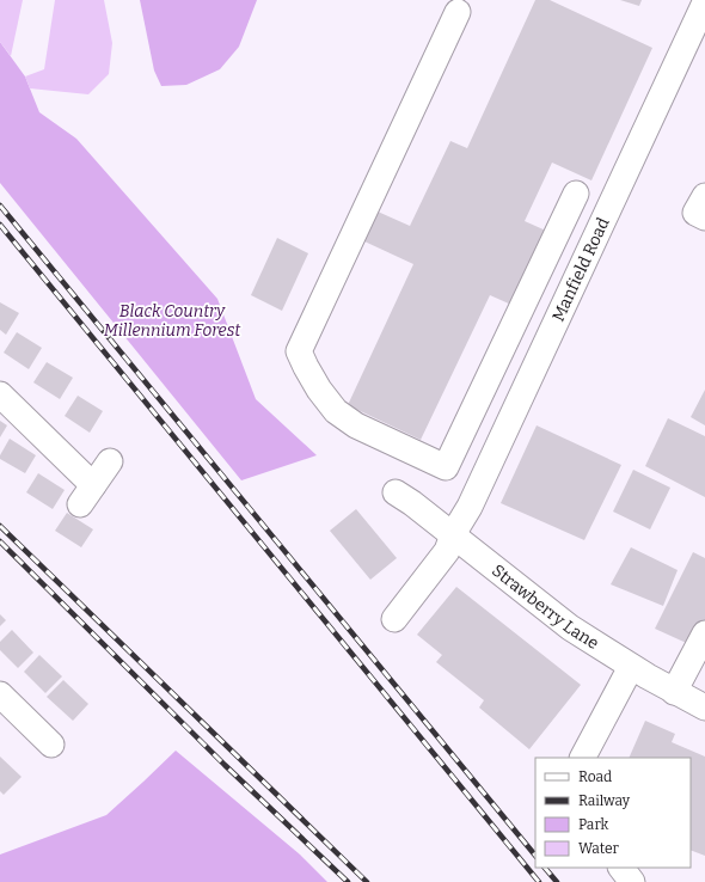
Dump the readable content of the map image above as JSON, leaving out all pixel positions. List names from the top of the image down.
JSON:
{
  "streets": {
    "street": ["Manfield Road", "Strawberry Lane"]
  },
  "crossings": [
    ["Manfield Road", "Strawberry Lane"]
  ],
  "parks": ["Black Country Millennium Forest"],
  "legend": [
    "Road",
    "Railway",
    "Park",
    "Water"
  ]
}
